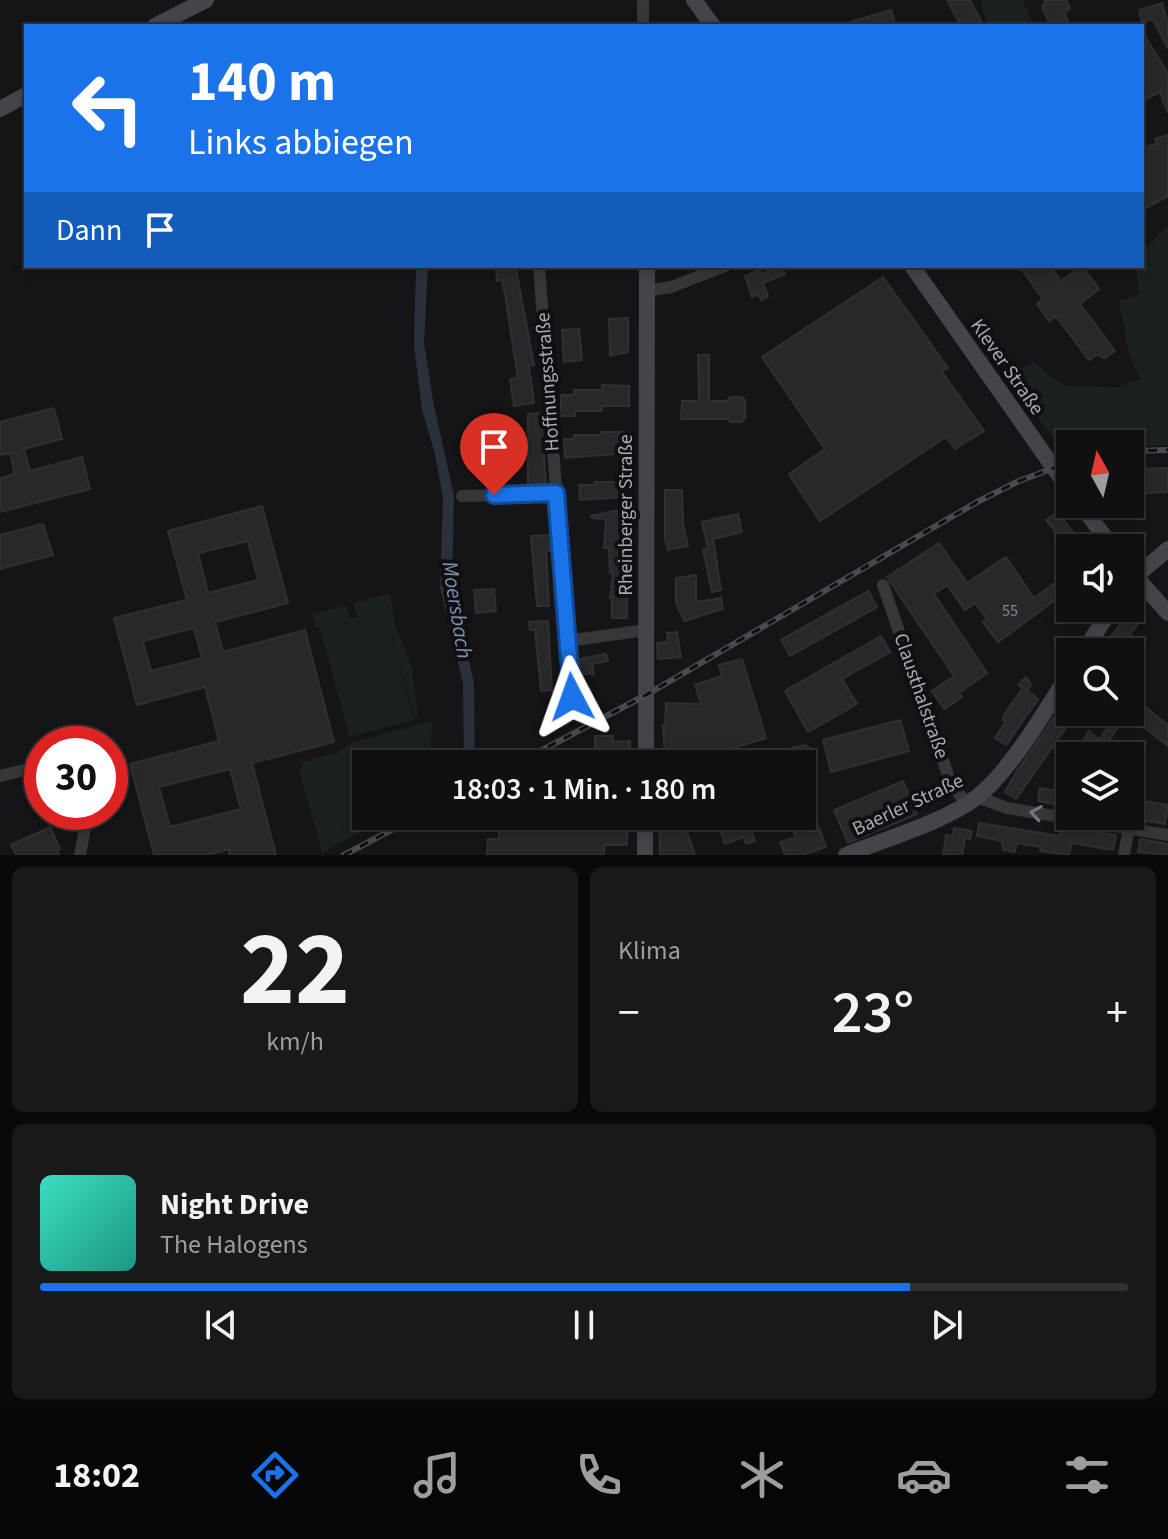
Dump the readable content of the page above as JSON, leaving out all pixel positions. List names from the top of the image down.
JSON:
{
  "streets": {
    "main road": ["Klever Straße", "Rheinberger Straße", "Baerler Straße"],
    "street": ["Hoffnungsstraße", "Clausthalstraße"]
  },
  "crossings": [
    ["Clausthalstraße", "Baerler Straße"]
  ],
  "water": ["Moersbach"],
  "house_numbers": ["55"],
  "north": "top",
  "page": {
    "turn": ["140 m", "Links abbiegen"],
    "then": "Dann",
    "limit": "30",
    "trip": "18:03 · 1 Min. · 180 m",
    "tile": [
      ["22", "km/h"],
      "Klima"
    ],
    "heat": ["−", "23°", "+"],
    "song": ["Night Drive", "The Halogens"],
    "tabs": "18:02"
  }
}
